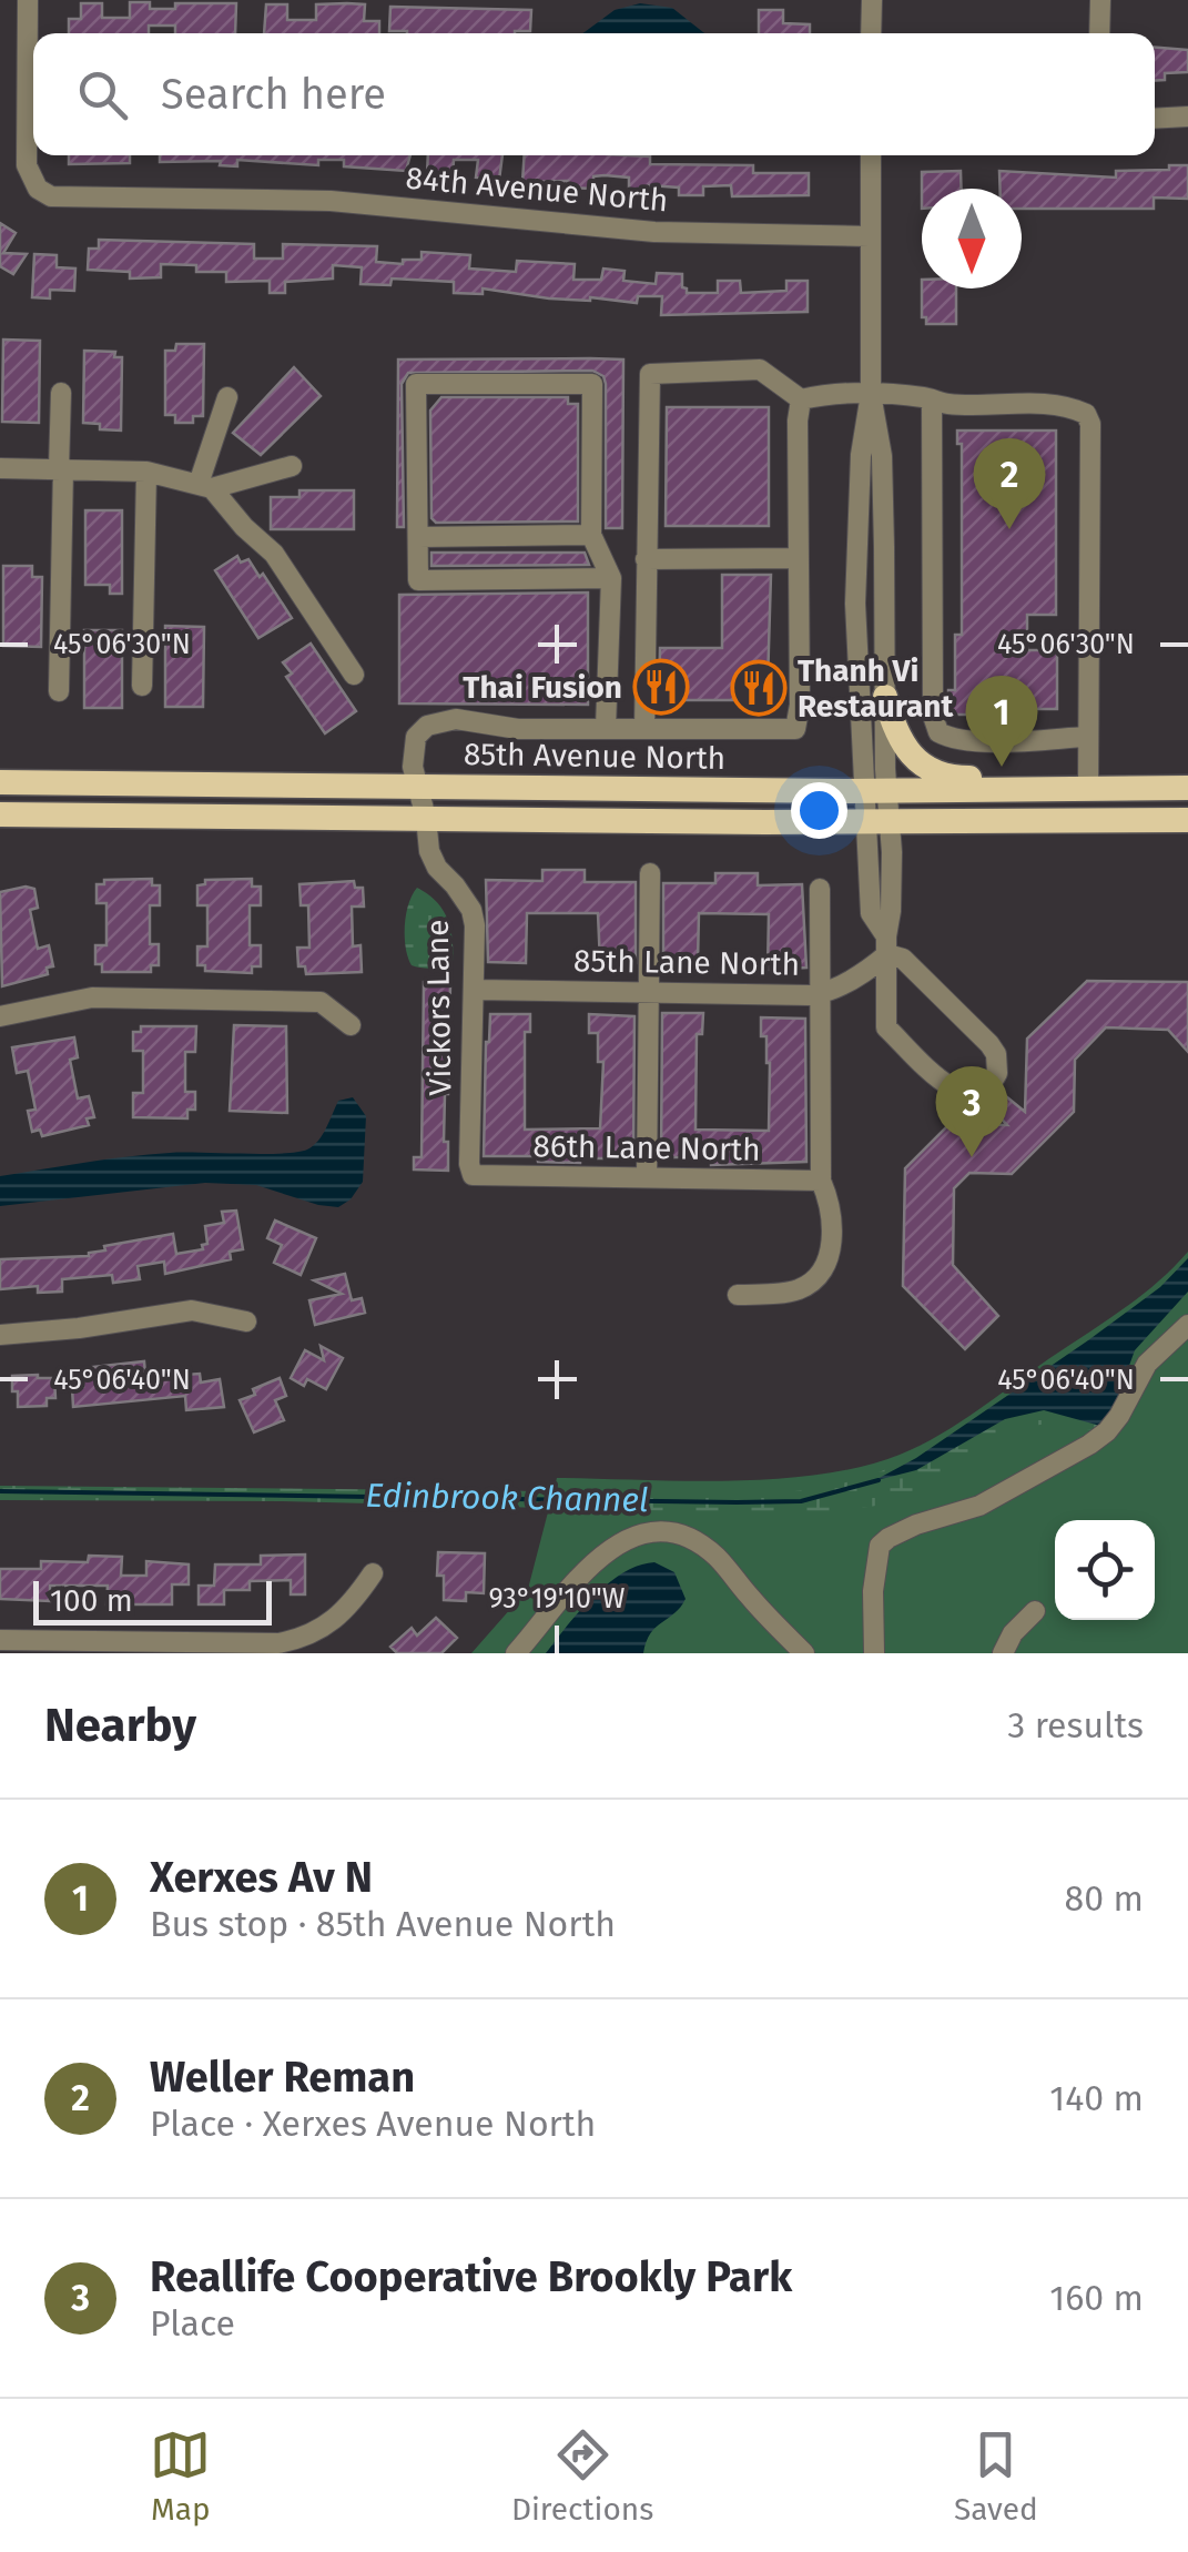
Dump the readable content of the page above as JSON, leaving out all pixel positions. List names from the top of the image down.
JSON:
{
  "streets": {
    "main road": ["85th Avenue North"],
    "street": [
      "84th Avenue North",
      "85th Lane North",
      "Vickors Lane",
      "86th Lane North"
    ]
  },
  "crossings": [
    ["85th Avenue North", "Vickors Lane"],
    ["85th Lane North", "Vickors Lane"],
    ["Vickors Lane", "86th Lane North"]
  ],
  "water": ["Edinbrook Channel"],
  "places": {
    "restaurant": ["Thai Fusion", "Thanh Vi Restaurant"]
  },
  "scale_bar": "100 m",
  "north": "bottom",
  "page": {
    "search": "Search here",
    "pins": ["2", "1", "3"],
    "scale": "100 m",
    "heading": ["Nearby", "3 results"],
    "list": [
      {
        "mark": "1",
        "name": "Xerxes Av N",
        "note": "Bus stop · 85th Avenue North",
        "value": "80 m"
      },
      {
        "mark": "2",
        "name": "Weller Reman",
        "note": "Place · Xerxes Avenue North",
        "value": "140 m"
      },
      {
        "mark": "3",
        "name": "Reallife Cooperative Brookly Park",
        "note": "Place",
        "value": "160 m"
      }
    ],
    "nav": ["Map", "Directions", "Saved"]
  },
  "coordinates": ["45°06'30\"N", "45°06'40\"N", "93°19'10\"W"]
}
